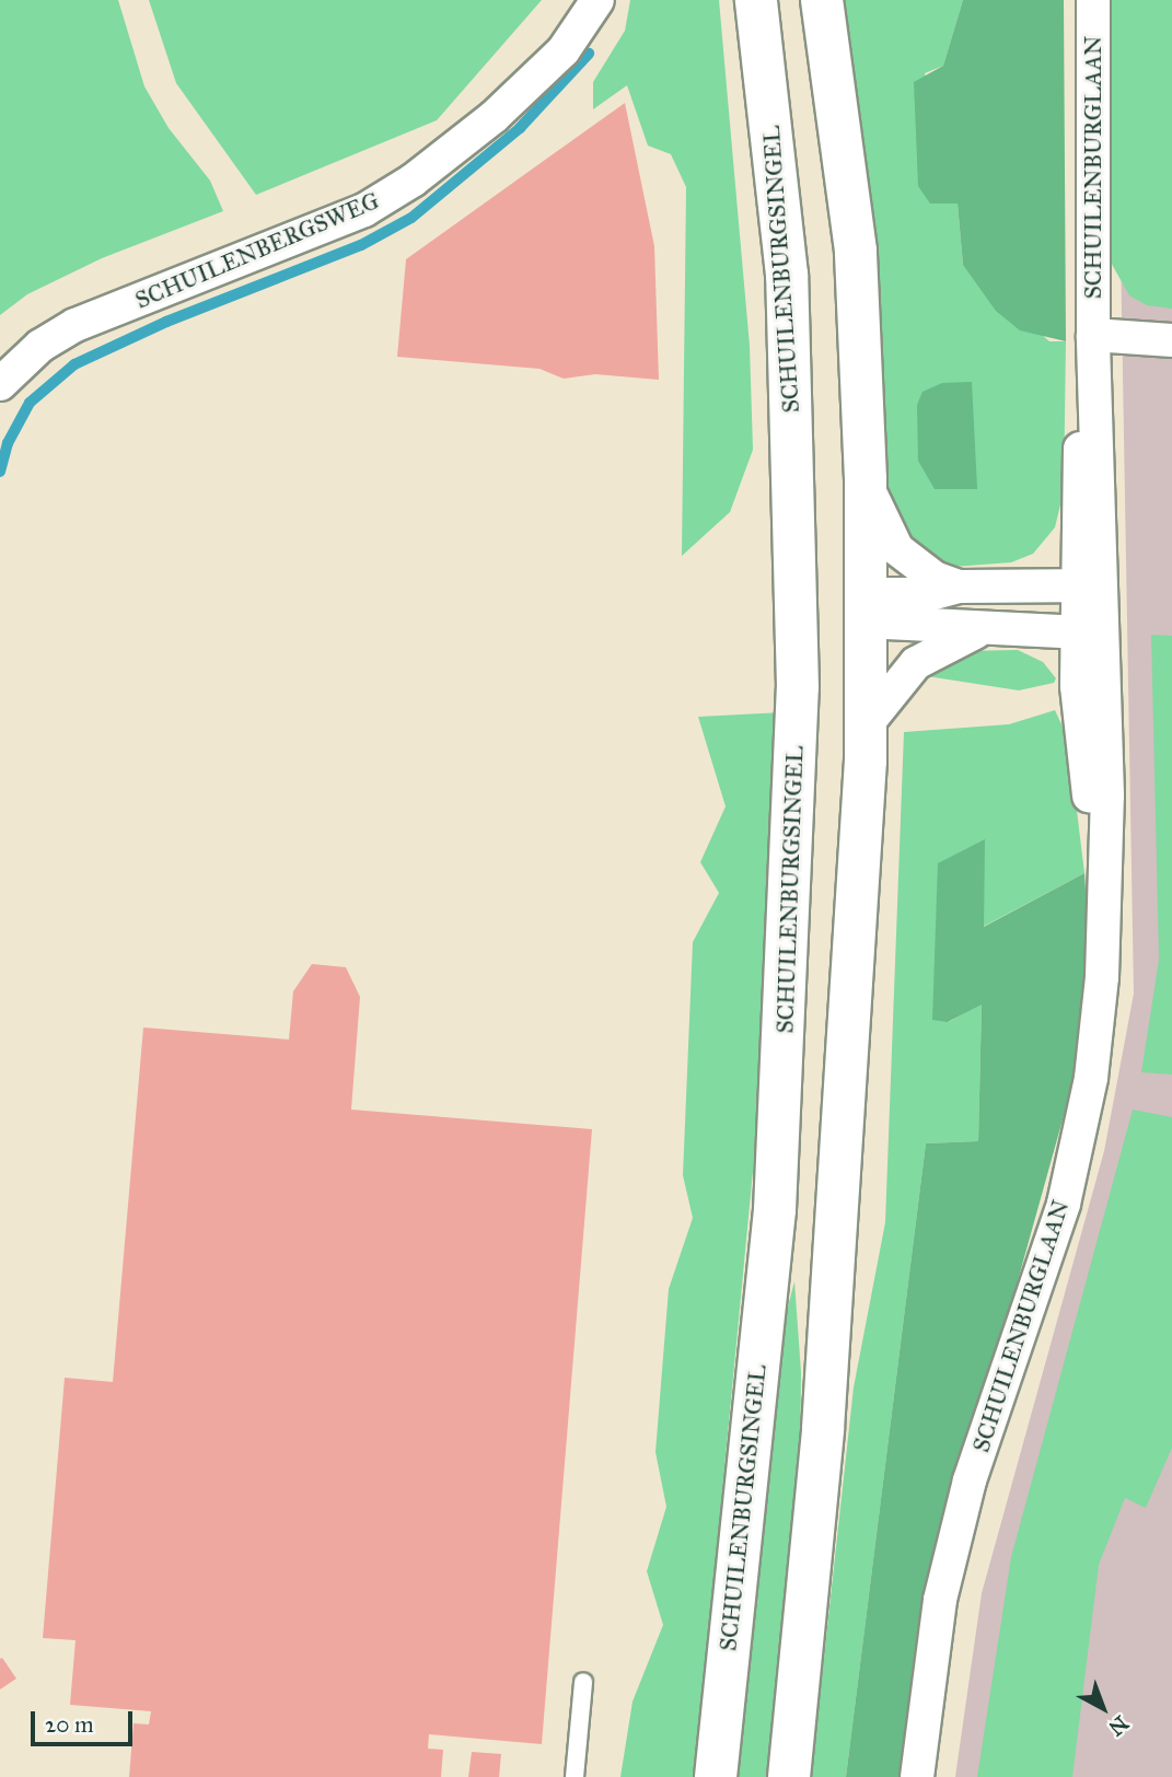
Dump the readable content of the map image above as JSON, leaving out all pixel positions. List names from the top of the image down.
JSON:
{
  "streets": {
    "main road": ["SCHUILENBURGSINGEL"],
    "street": ["SCHUILENBURGLAAN", "SCHUILENBERGSWEG"]
  },
  "scale_bar": "20 m",
  "north": "bottom right"
}
